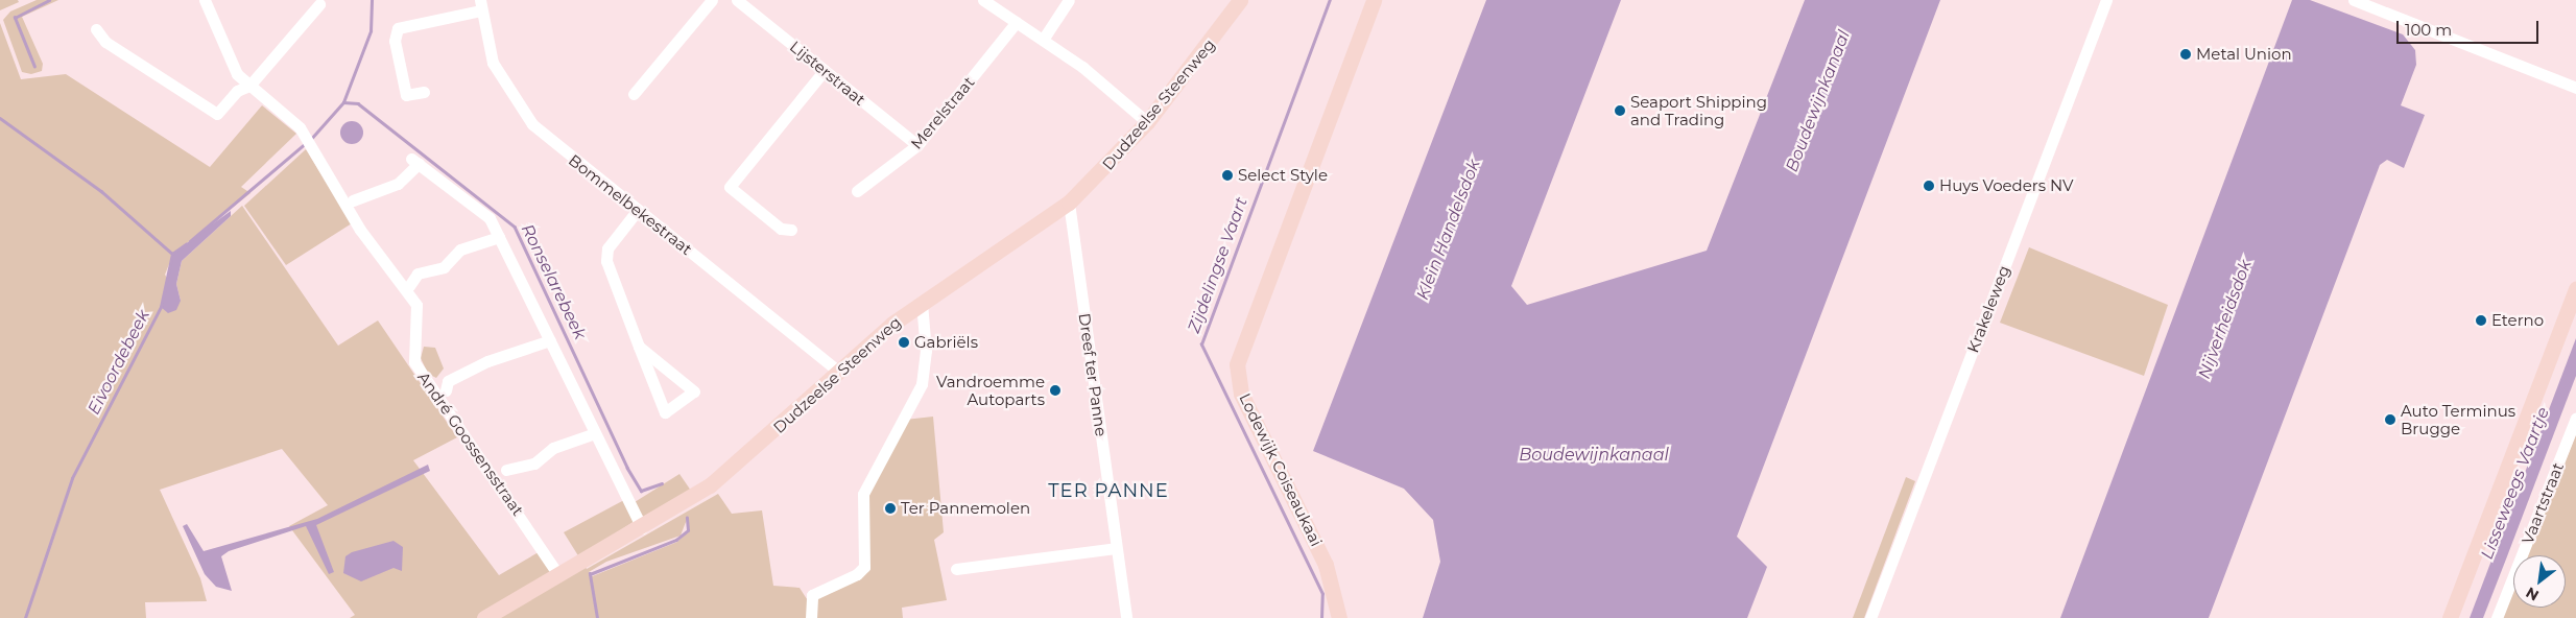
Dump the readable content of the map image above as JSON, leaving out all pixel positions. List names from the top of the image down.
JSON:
{
  "streets": {
    "main road": ["Dudzeelse Steenweg", "Lodewijk Coiseaukaai"],
    "street": [
      "Lijsterstraat",
      "Merelstraat",
      "Bommelbekestraat",
      "Krakeleweg",
      "Dreef ter Panne",
      "André Goossensstraat",
      "Vaartstraat"
    ]
  },
  "crossings": [
    ["Lijsterstraat", "Merelstraat"],
    ["Dudzeelse Steenweg", "Bommelbekestraat"],
    ["Dudzeelse Steenweg", "Dreef ter Panne"],
    ["Dudzeelse Steenweg", "André Goossensstraat"]
  ],
  "districts": ["TER PANNE"],
  "water": [
    "Boudewijnkanaal",
    "Klein Handelsdok",
    "Zijdelingse Vaart",
    "Ronselarebeek",
    "Nijverheidsdok",
    "Eivoordebeek",
    "Lisseweegs Vaartje"
  ],
  "places": [
    "Metal Union",
    "Seaport Shipping and Trading",
    "Select Style",
    "Huys Voeders NV",
    "Eterno",
    "Gabriëls",
    "Vandroemme Autoparts",
    "Auto Terminus Brugge",
    "Ter Pannemolen"
  ],
  "scale_bar": "100 m",
  "north": "bottom left"
}
